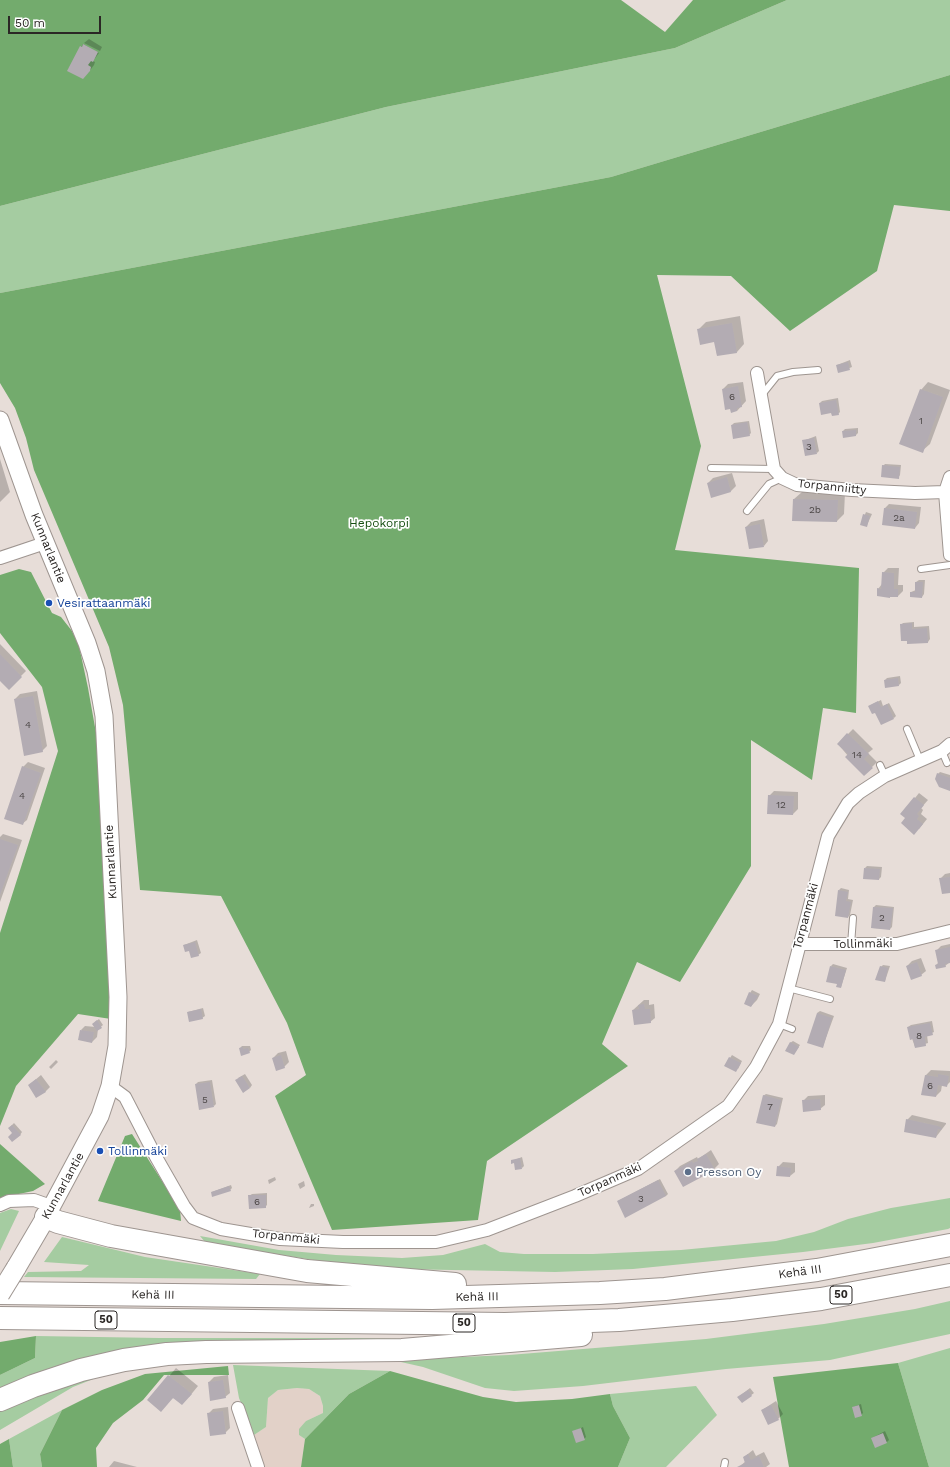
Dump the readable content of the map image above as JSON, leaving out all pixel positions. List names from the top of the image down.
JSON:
{
  "streets": {
    "highway": ["Kehä III", "50"],
    "main road": ["Kunnarlantie"],
    "street": ["Torpanniitty", "Torpanmäki", "Tollinmäki"]
  },
  "crossings": [
    ["Kunnarlantie", "Torpanmäki"],
    ["Kunnarlantie", "Kehä III"],
    ["Torpanmäki", "Tollinmäki"]
  ],
  "parks": ["Hepokorpi"],
  "places": ["Vesirattaanmäki", "Tollinmäki", "Presson Oy"],
  "house_numbers": [
    "6",
    "1",
    "3",
    "2b",
    "2a",
    "4",
    "14",
    "4",
    "12",
    "2",
    "8",
    "6",
    "5",
    "7",
    "3",
    "6"
  ],
  "scale_bar": "50 m"
}
